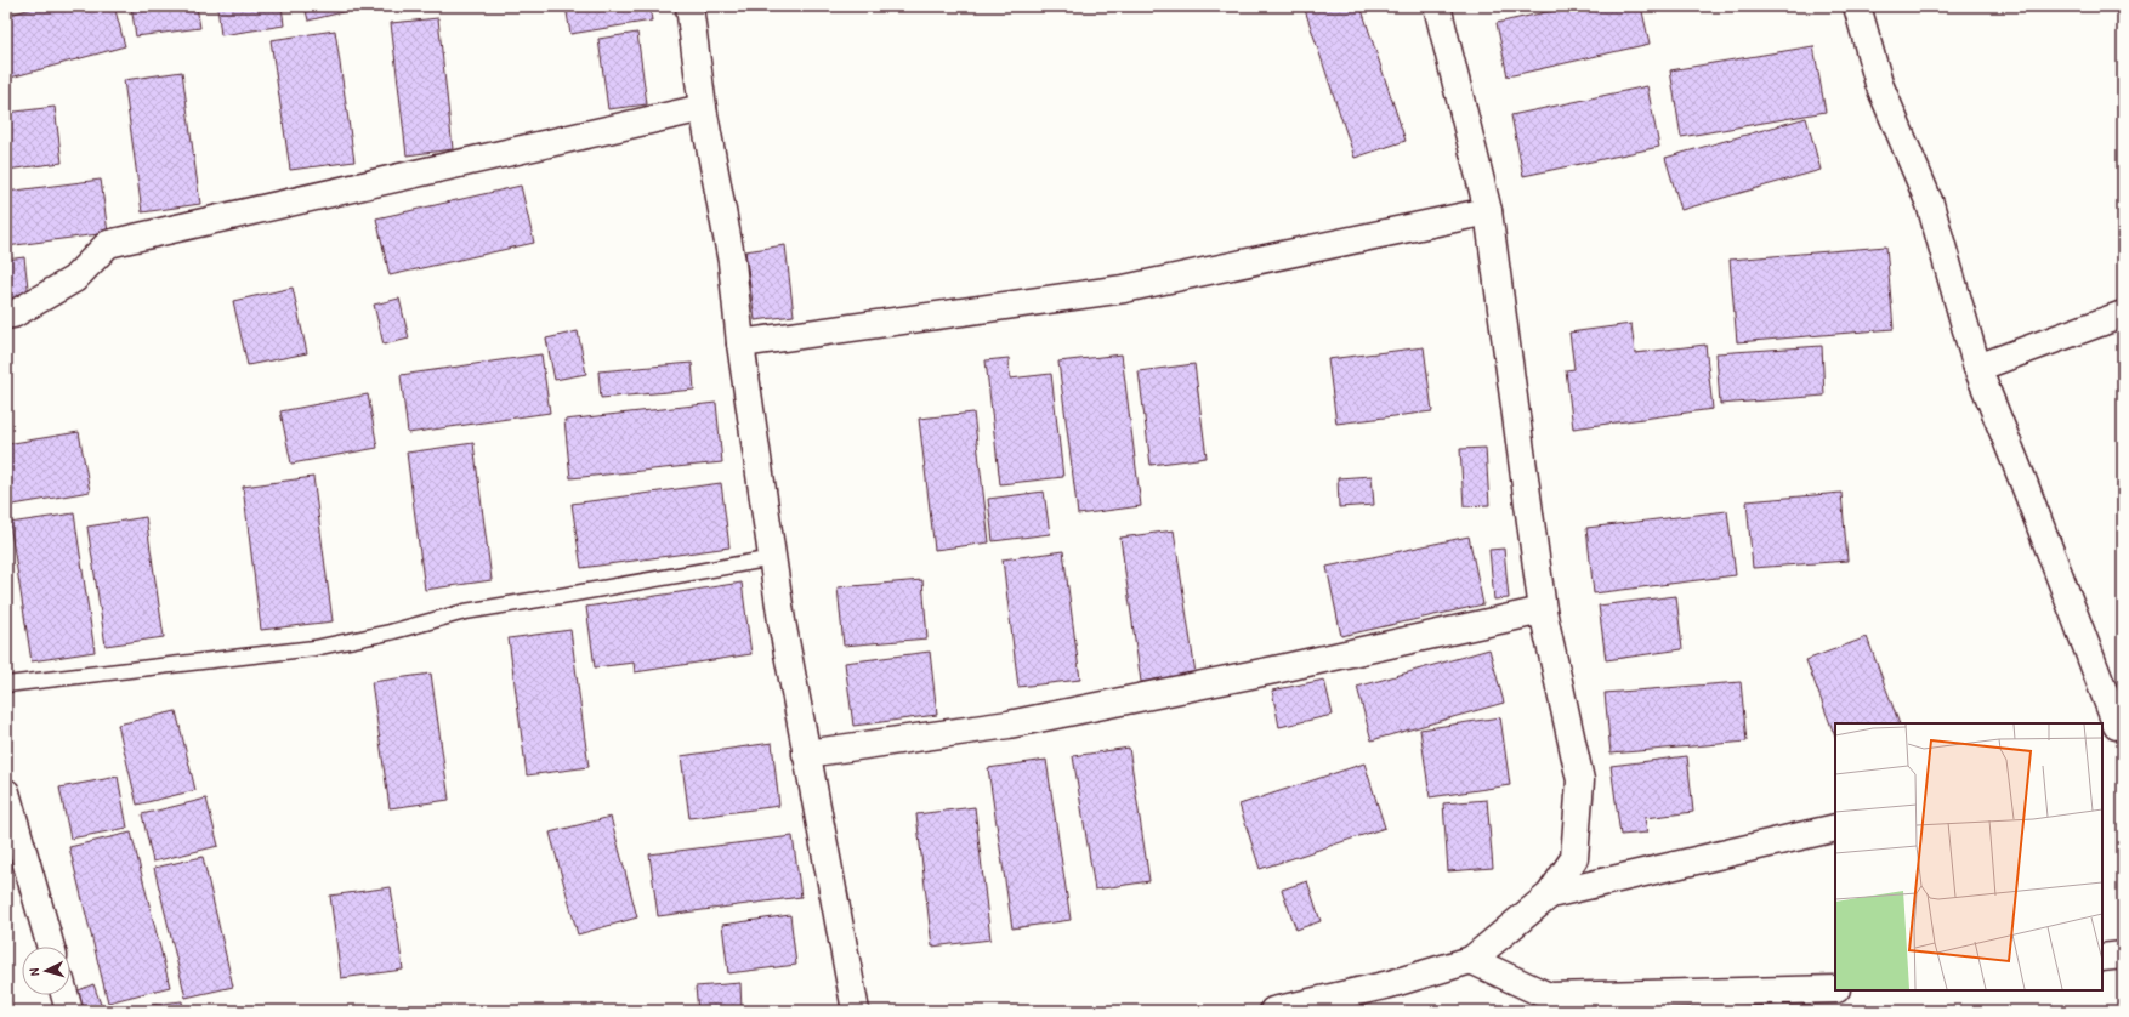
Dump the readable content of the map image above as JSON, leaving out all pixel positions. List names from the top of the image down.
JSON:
{
  "north": "left"
}
